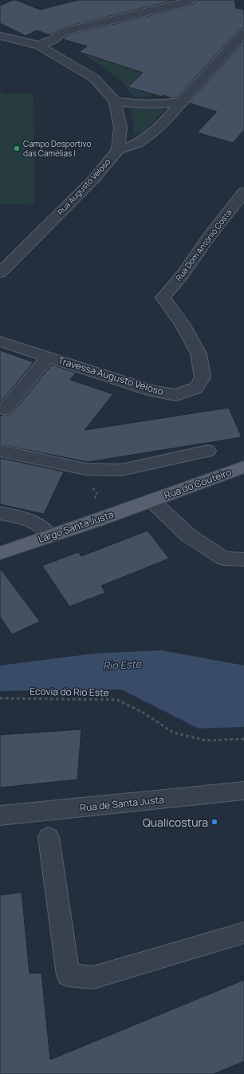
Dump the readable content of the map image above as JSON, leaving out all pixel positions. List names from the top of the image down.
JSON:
{
  "streets": {
    "main road": ["Rua do Couteiro", "Largo Santa Justa"],
    "street": [
      "Rua Augusto Veloso",
      "Rua Dom António Costa",
      "Travessa Augusto Veloso",
      "Rua de Santa Justa"
    ],
    "path": ["Ecovia do Rio Este"]
  },
  "crossings": [
    ["Rua Dom António Costa", "Travessa Augusto Veloso"],
    ["Rua do Couteiro", "Largo Santa Justa"]
  ],
  "water": ["Rio Este"],
  "places": ["Campo Desportivo das Camélias I", "Qualicostura"]
}
